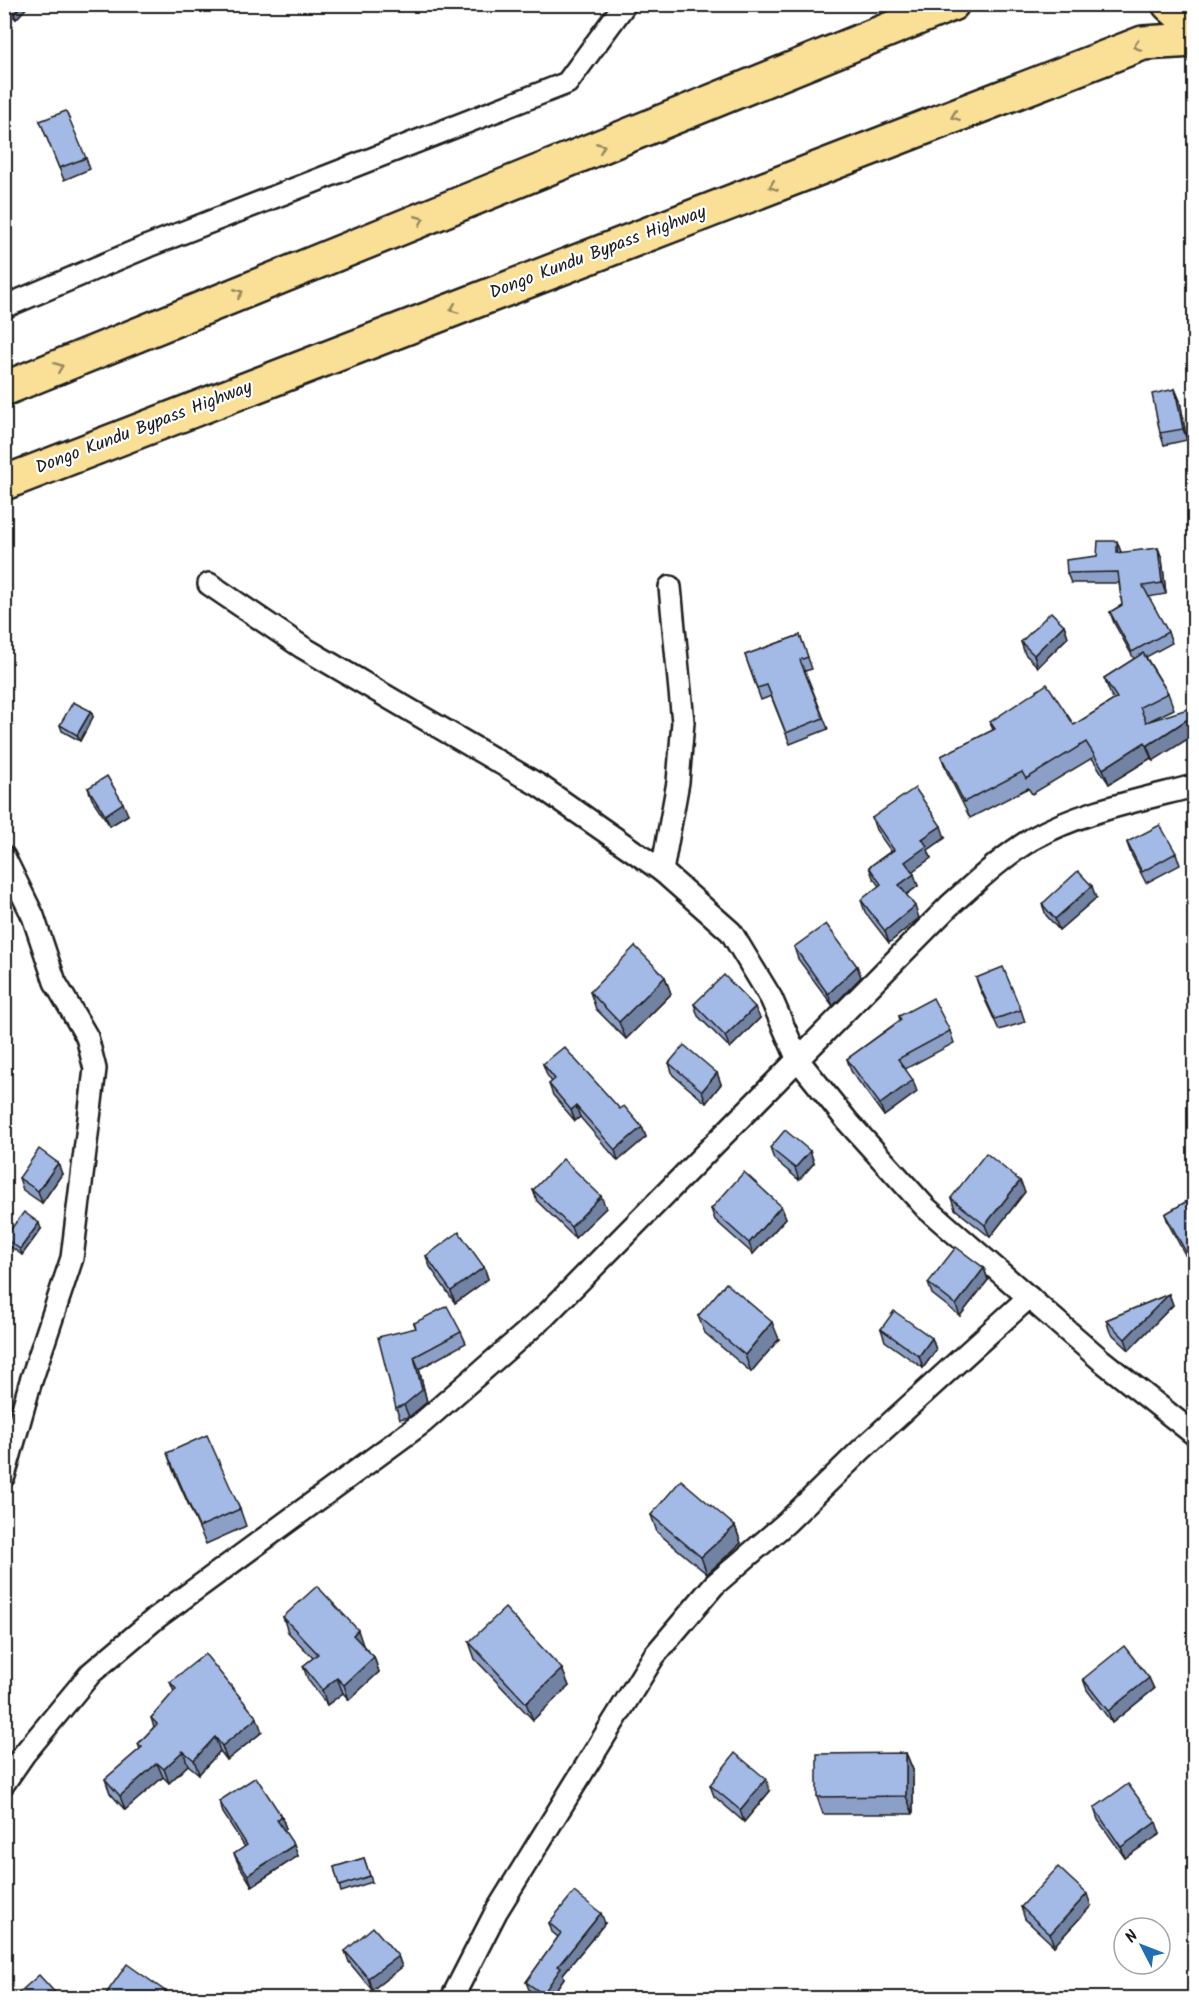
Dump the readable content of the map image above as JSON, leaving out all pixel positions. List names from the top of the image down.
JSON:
{
  "streets": {
    "highway": ["Dongo Kundu Bypass Highway"]
  },
  "north": "top left"
}
